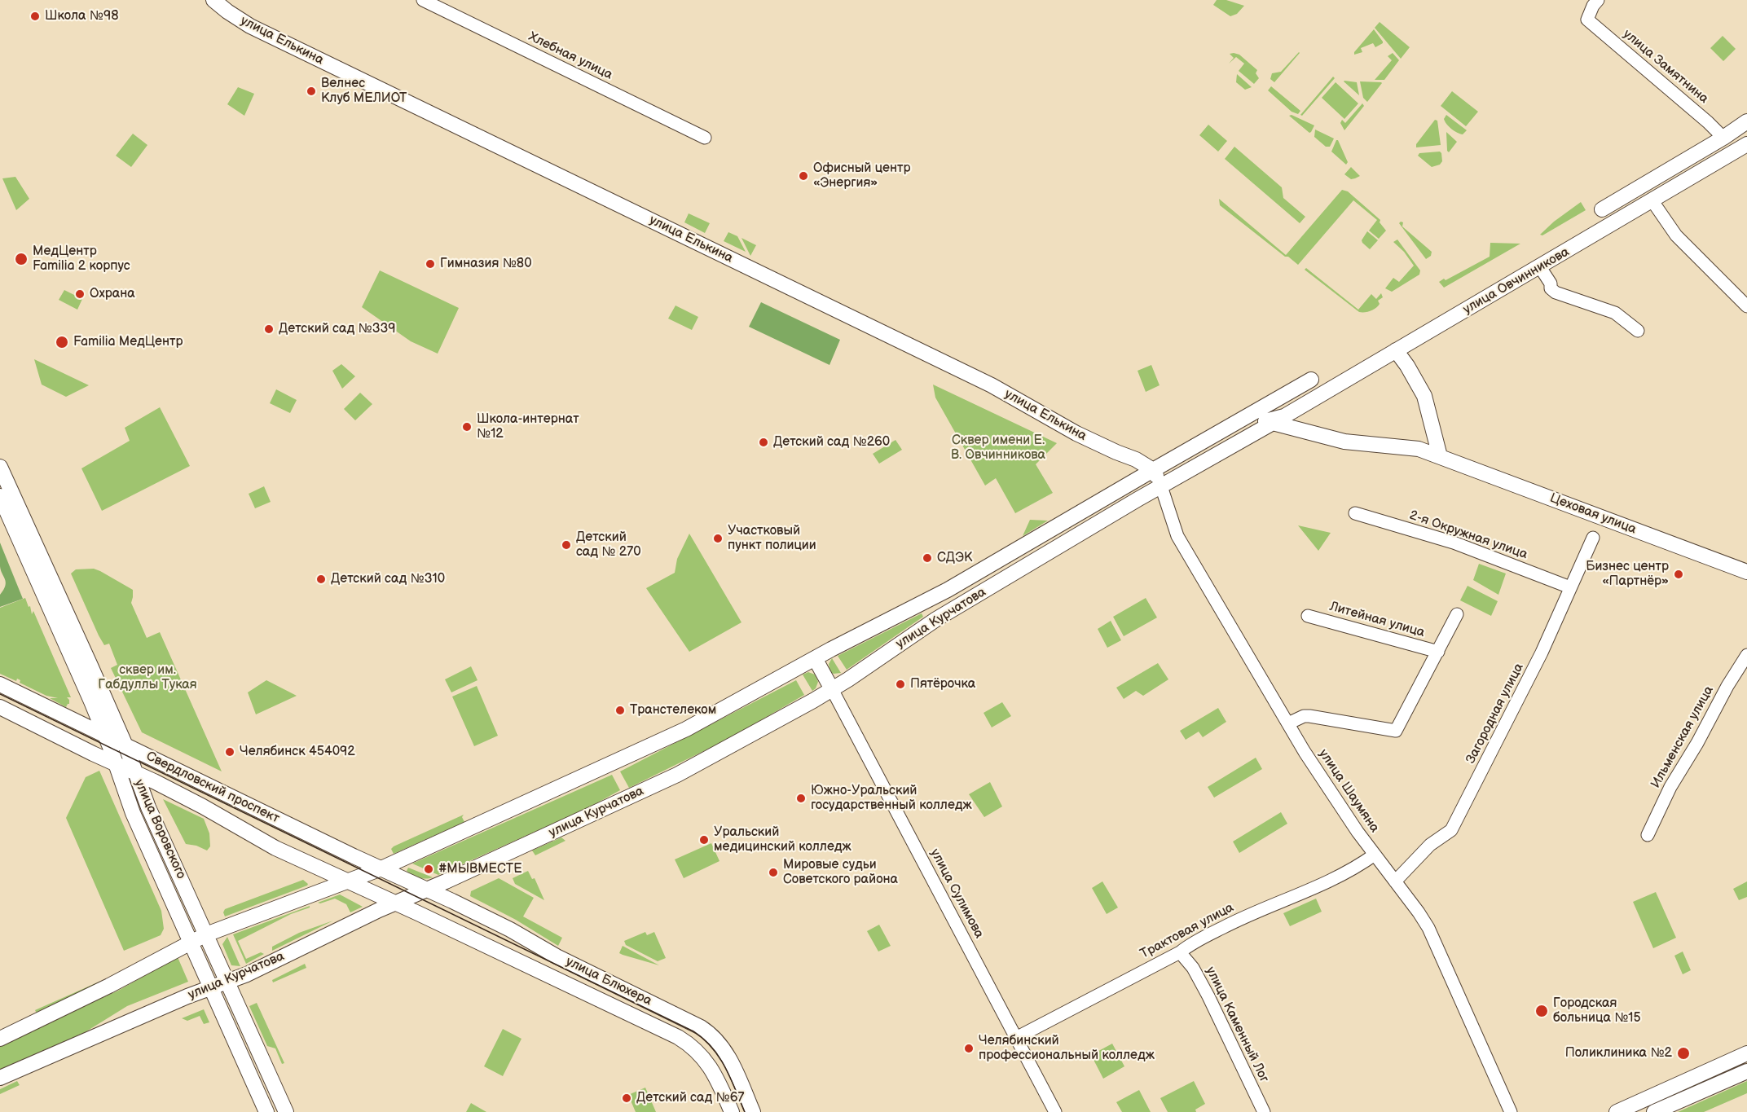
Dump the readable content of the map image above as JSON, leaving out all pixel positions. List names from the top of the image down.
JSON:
{
  "streets": {
    "main road": [
      "улица Елькина",
      "улица Овчинникова",
      "Цеховая улица",
      "улица Курчатова",
      "Свердловский проспект",
      "улица Воровского",
      "улица Блюхера"
    ],
    "street": [
      "Хлебная улица",
      "улица Замятнина",
      "2-я Окружная улица",
      "Литейная улица",
      "Загородная улица",
      "Ильменская улица",
      "улица Шаумяна",
      "улица Сулимова",
      "Трактовая улица",
      "улица Каменный Лог"
    ]
  },
  "crossings": [
    ["улица Елькина", "улица Курчатова"],
    ["улица Овчинникова", "Цеховая улица"],
    ["улица Овчинникова", "улица Курчатова"],
    ["улица Овчинникова", "улица Шаумяна"],
    ["2-я Окружная улица", "Загородная улица"],
    ["улица Курчатова", "Свердловский проспект"],
    ["улица Курчатова", "улица Шаумяна"],
    ["улица Курчатова", "улица Воровского"],
    ["улица Курчатова", "улица Сулимова"],
    ["улица Курчатова", "улица Блюхера"],
    ["Загородная улица", "улица Шаумяна"],
    ["Свердловский проспект", "улица Воровского"],
    ["Свердловский проспект", "улица Блюхера"],
    ["улица Шаумяна", "Трактовая улица"],
    ["улица Сулимова", "Трактовая улица"],
    ["Трактовая улица", "улица Каменный Лог"]
  ],
  "parks": ["Сквер имени Е. В. Овчинникова", "сквер им. Габдуллы Тукая"],
  "places": [
    "Школа №98",
    "Велнес Клуб МЕЛИОТ",
    "Офисный центр «Энергия»",
    "МедЦентр Familia 2 корпус",
    "Гимназия №80",
    "Охрана",
    "Детский сад №339",
    "Familia МедЦентр",
    "Школа-интернат №12",
    "Детский сад №260",
    "Участковый пункт полиции",
    "Детский сад № 270",
    "СДЭК",
    "Бизнес центр «Партнёр»",
    "Детский сад №310",
    "Пятёрочка",
    "Транстелеком",
    "Челябинск 454092",
    "Южно-Уральский государственный колледж",
    "Уральский медицинский колледж",
    "#МЫВМЕСТЕ",
    "Мировые судьи Советского района",
    "Городская больница №15",
    "Челябинский профессиональный колледж",
    "Поликлиника №2",
    "Детский сад №67"
  ]
}
